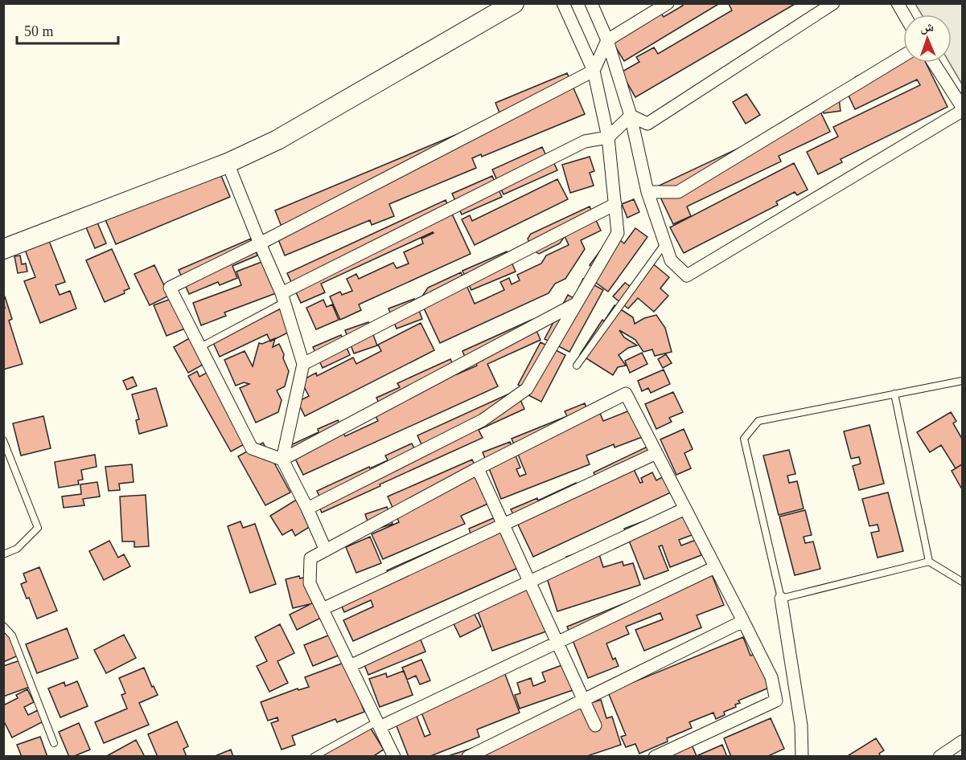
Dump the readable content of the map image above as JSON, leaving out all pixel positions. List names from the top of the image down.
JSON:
{
  "scale_bar": "50 m",
  "north": "top"
}
